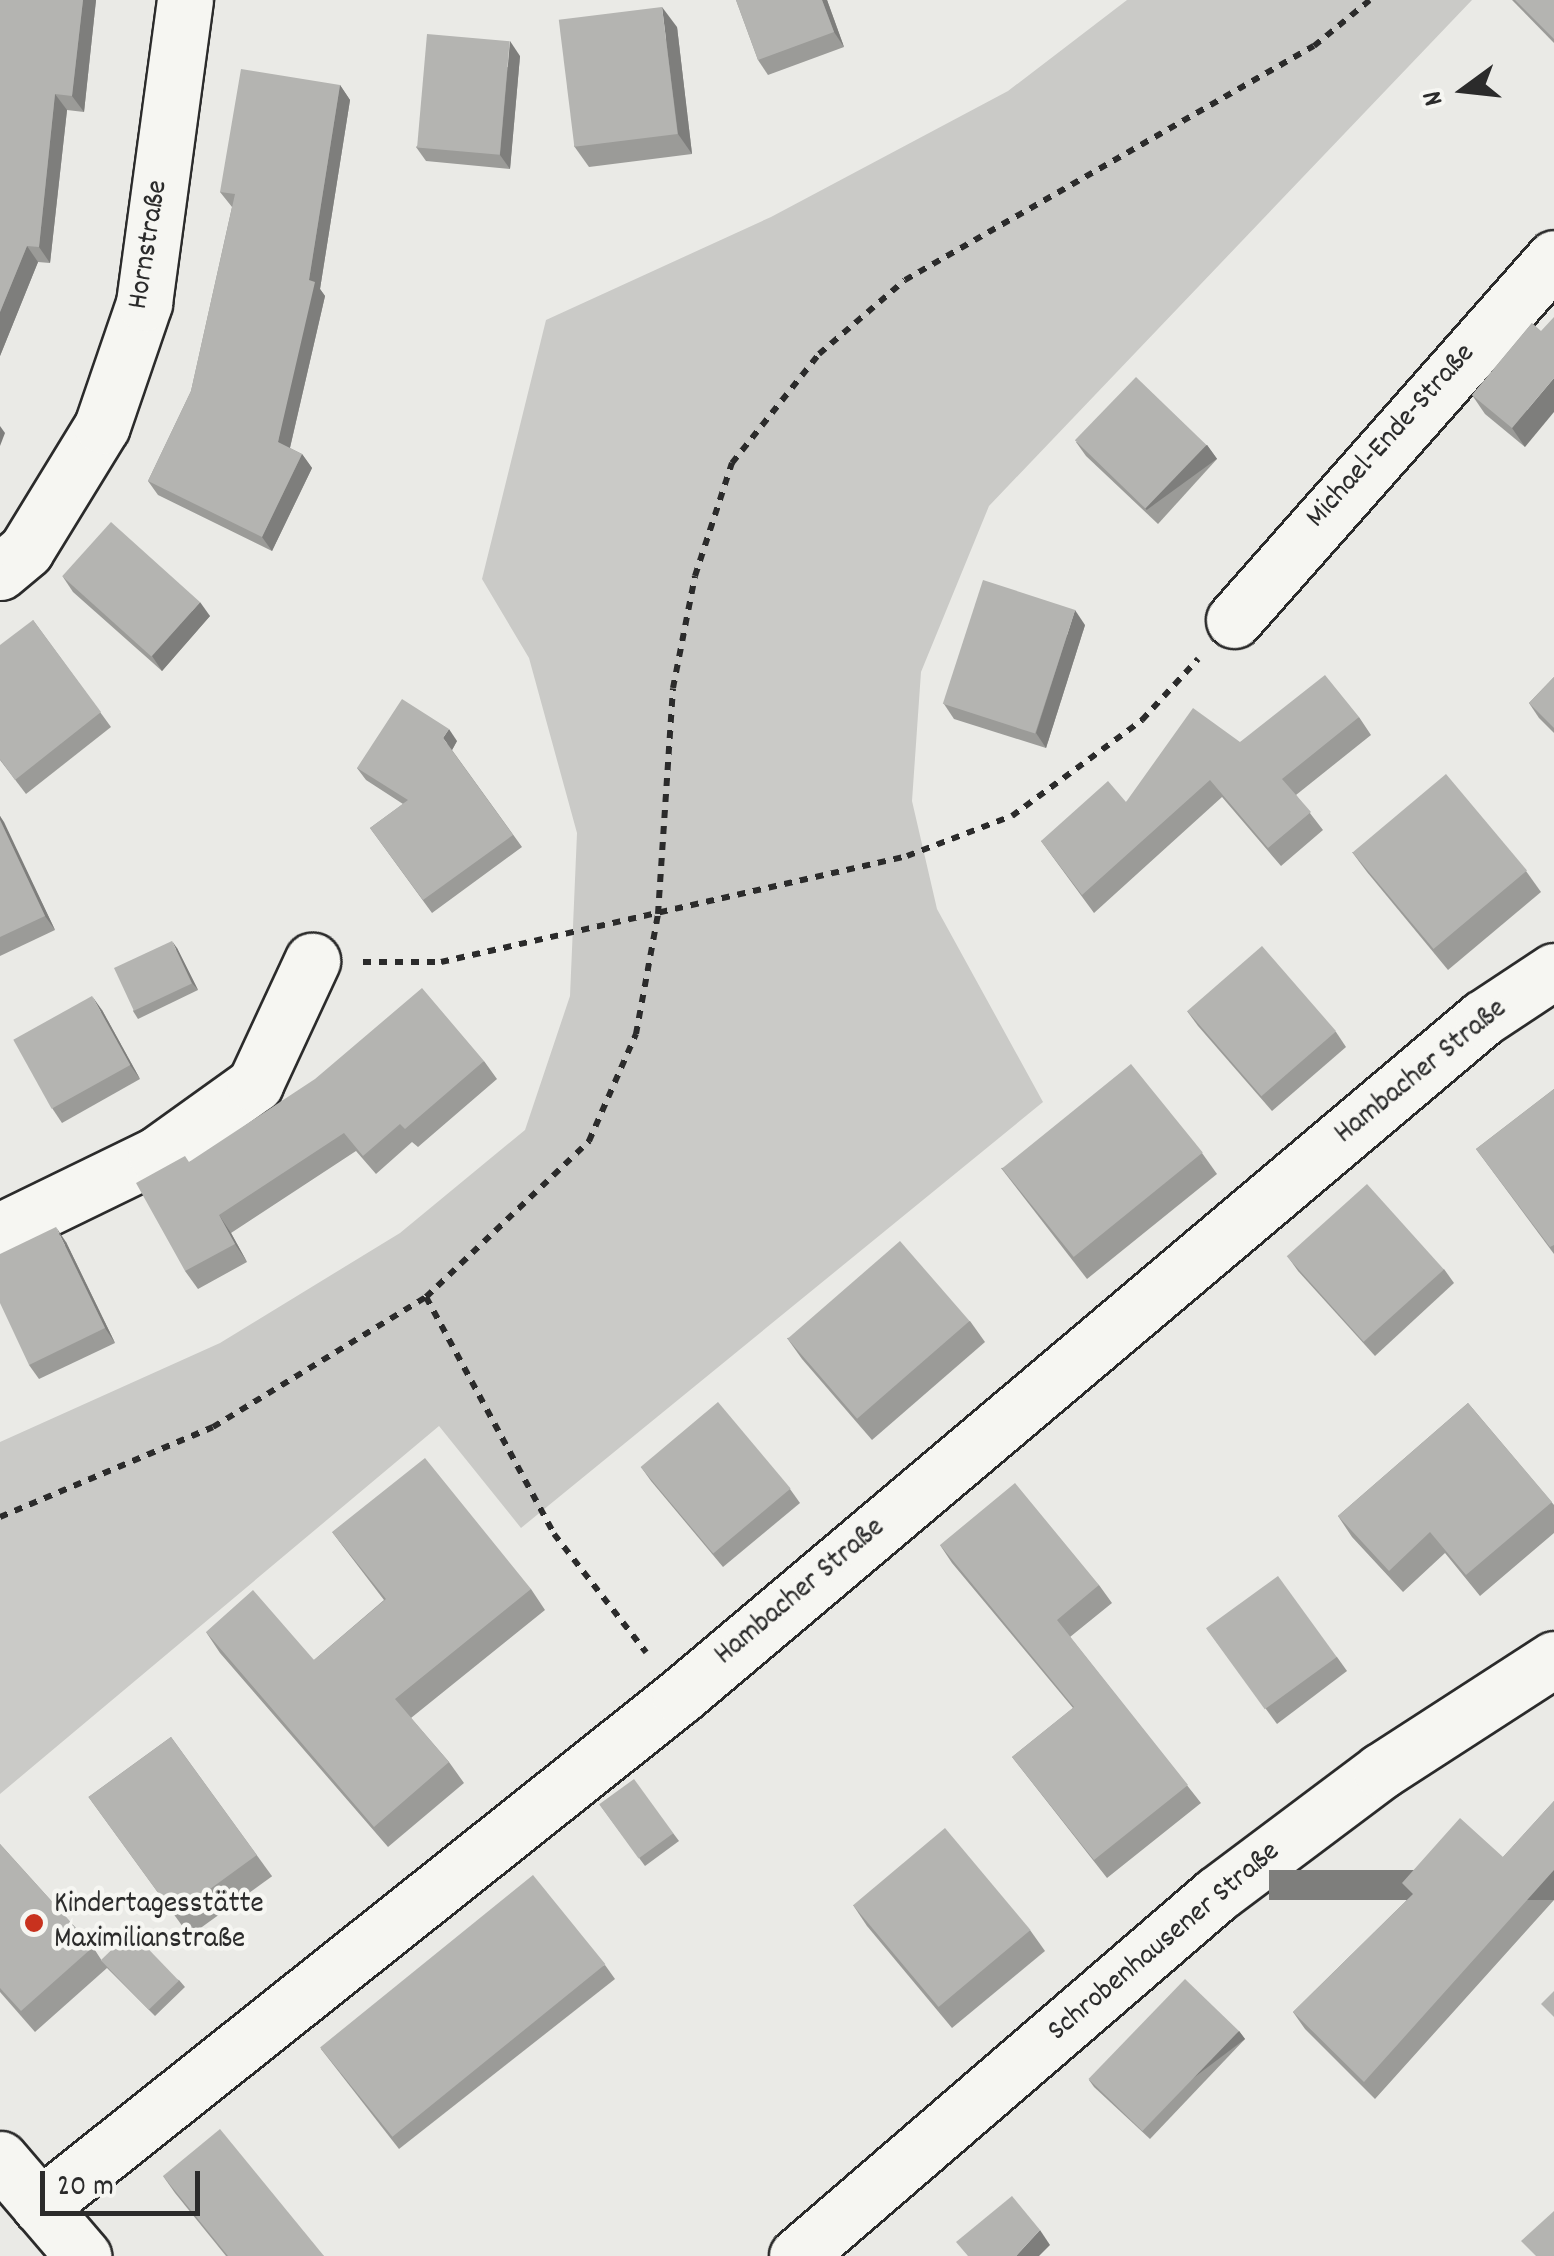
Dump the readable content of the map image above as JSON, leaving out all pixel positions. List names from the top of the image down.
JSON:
{
  "streets": {
    "street": [
      "Hornstraße",
      "Michael-Ende-Straße",
      "Hambacher Straße",
      "Schrobenhausener Straße"
    ]
  },
  "places": ["Kindertagesstätte Maximilianstraße"],
  "scale_bar": "20 m",
  "north": "left"
}
